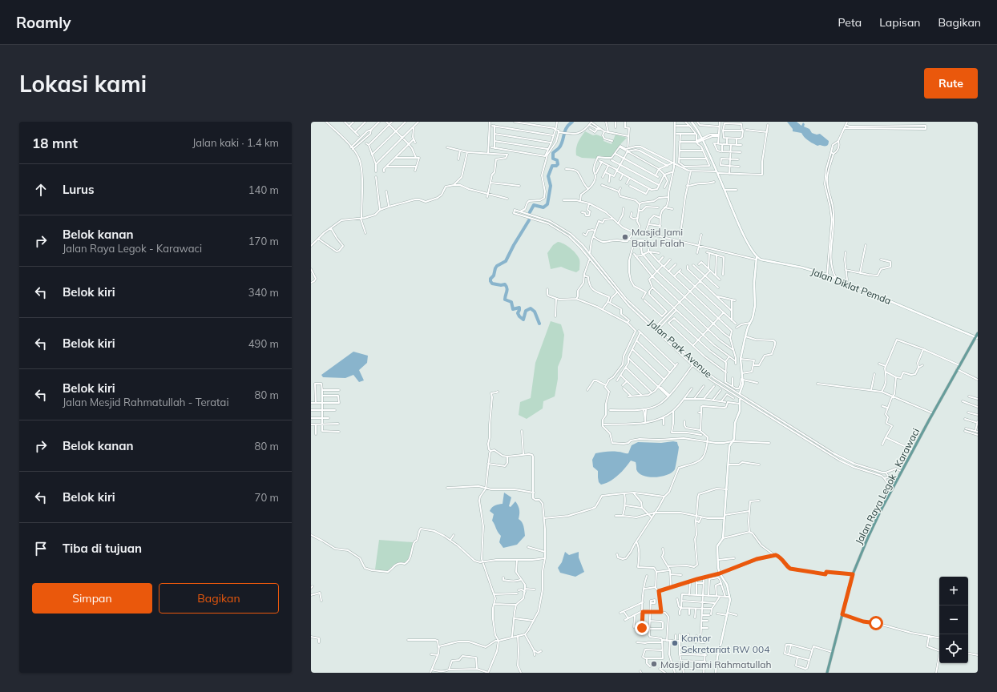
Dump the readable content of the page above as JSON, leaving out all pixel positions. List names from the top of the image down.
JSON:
{
  "streets": {
    "main road": ["Jalan Raya Legok - Karawaci"],
    "street": ["Jalan Diklat Pemda", "Jalan Park Avenue"]
  },
  "crossings": [
    ["Jalan Diklat Pemda", "Jalan Raya Legok - Karawaci"],
    ["Jalan Park Avenue", "Jalan Raya Legok - Karawaci"]
  ],
  "places": ["Masjid Jami Baitul Falah", "Kantor Sekretariat RW 004", "Masjid Jami Rahmatullah"],
  "page": {
    "header": "Roamly",
    "nav": ["Peta", "Lapisan", "Bagikan"],
    "buttons": [
      "Rute",
      ["Simpan", "Bagikan"]
    ],
    "title": "Lokasi kami",
    "heading": ["18 mnt", "Jalan kaki · 1.4 km"],
    "list": [
      ["Lurus", "140 m"],
      ["Belok kanan", "Jalan Raya Legok - Karawaci", "170 m"],
      ["Belok kiri", "340 m"],
      ["Belok kiri", "490 m"],
      ["Belok kiri", "Jalan Mesjid Rahmatullah - Teratai", "80 m"],
      ["Belok kanan", "80 m"],
      ["Belok kiri", "70 m"],
      "Tiba di tujuan"
    ],
    "map_buttons": ["+", "−"]
  }
}
